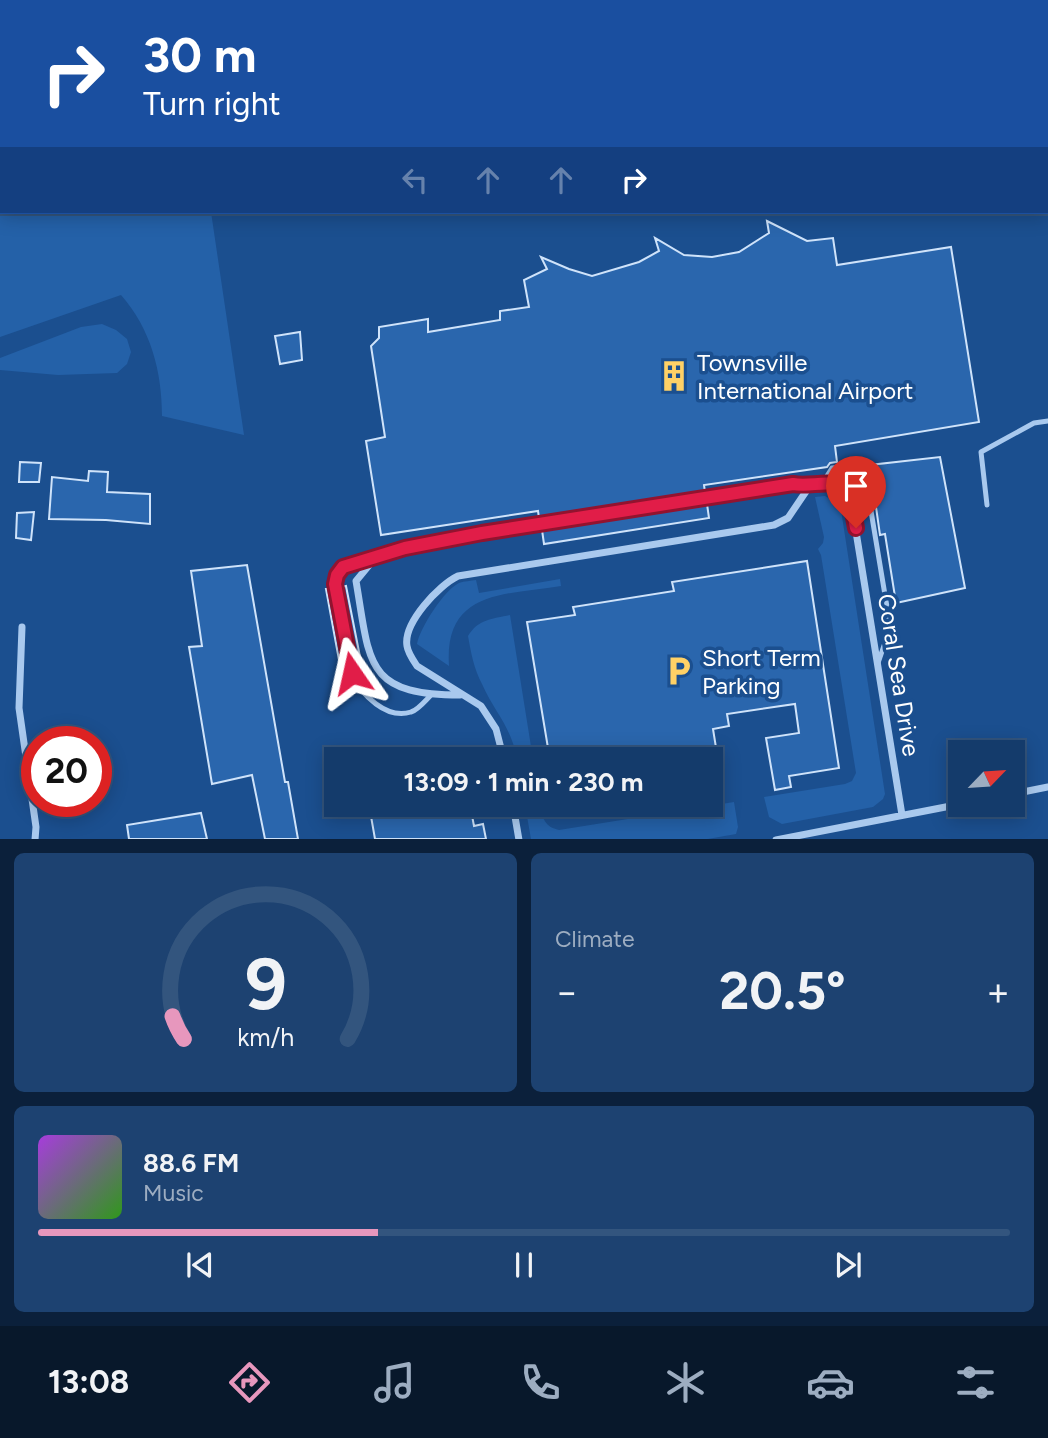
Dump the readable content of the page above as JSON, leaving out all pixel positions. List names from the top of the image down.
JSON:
{
  "streets": {
    "street": ["Coral Sea Drive"]
  },
  "places": {
    "building": ["Townsville International Airport"],
    "parking": ["Short Term Parking"]
  },
  "north": "top right",
  "page": {
    "turn": ["30 m", "Turn right"],
    "limit": "20",
    "trip": "13:09 · 1 min · 230 m",
    "tile": "Climate",
    "heat": ["−", "20.5°", "+"],
    "song": ["88.6 FM", "Music"],
    "tabs": "13:08",
    "gauge": ["9", "km/h"]
  }
}
